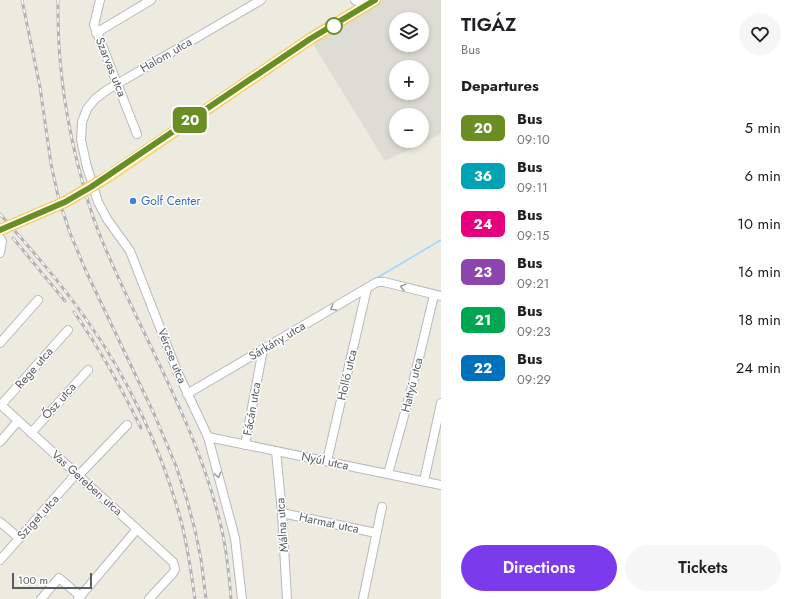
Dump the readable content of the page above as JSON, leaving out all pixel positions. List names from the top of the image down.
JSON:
{
  "streets": {
    "street": [
      "Halom utca",
      "Szarvas utca",
      "Sárkány utca",
      "Vércse utca",
      "Rege utca",
      "Holló utca",
      "Hattyú utca",
      "Ősz utca",
      "Fácán utca",
      "Nyúl utca",
      "Vas Gereben utca",
      "Sziget utca",
      "Harmat utca",
      "Málna utca"
    ]
  },
  "crossings": [
    ["Halom utca", "Szarvas utca"],
    ["Halom utca", "Vércse utca"],
    ["Sárkány utca", "Vércse utca"],
    ["Sárkány utca", "Holló utca"],
    ["Sárkány utca", "Hattyú utca"],
    ["Sárkány utca", "Fácán utca"],
    ["Vércse utca", "Nyúl utca"],
    ["Rege utca", "Vas Gereben utca"],
    ["Holló utca", "Nyúl utca"],
    ["Hattyú utca", "Nyúl utca"],
    ["Ősz utca", "Vas Gereben utca"],
    ["Fácán utca", "Nyúl utca"],
    ["Nyúl utca", "Málna utca"],
    ["Vas Gereben utca", "Sziget utca"],
    ["Harmat utca", "Málna utca"]
  ],
  "one_way": ["Sárkány utca"],
  "places": ["Golf Center"],
  "lines": ["bus line 20"],
  "scale_bar": "100 m",
  "page": {
    "on_map": "20",
    "heading": [
      ["TIGÁZ", "Bus"],
      "Departures"
    ],
    "map_buttons": ["+", "−"],
    "list": [
      {
        "mark": "20",
        "name": "Bus",
        "note": "09:10",
        "value": "5 min"
      },
      {
        "mark": "36",
        "name": "Bus",
        "note": "09:11",
        "value": "6 min"
      },
      {
        "mark": "24",
        "name": "Bus",
        "note": "09:15",
        "value": "10 min"
      },
      {
        "mark": "23",
        "name": "Bus",
        "note": "09:21",
        "value": "16 min"
      },
      {
        "mark": "21",
        "name": "Bus",
        "note": "09:23",
        "value": "18 min"
      },
      {
        "mark": "22",
        "name": "Bus",
        "note": "09:29",
        "value": "24 min"
      }
    ],
    "buttons": ["Directions", "Tickets"],
    "scale": "100 m"
  }
}
